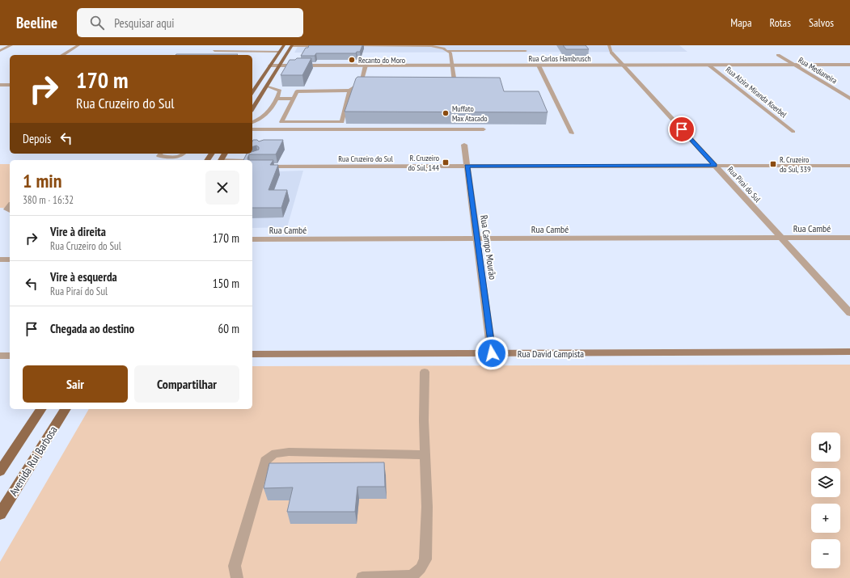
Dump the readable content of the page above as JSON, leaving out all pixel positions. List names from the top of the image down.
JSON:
{
  "streets": {
    "main road": ["Rua David Campista", "Avenida Rui Barbosa"],
    "street": [
      "Rua Carlos Hambrusch",
      "Rua Medianeira",
      "Rua Alzira Miranda Koerbel",
      "Rua Cruzeiro do Sul",
      "Rua Piraí do Sul",
      "Rua Cambé",
      "Rua Campo Mourão"
    ]
  },
  "crossings": [
    ["Rua Carlos Hambrusch", "Rua Medianeira"],
    ["Rua Carlos Hambrusch", "Rua Alzira Miranda Koerbel"],
    ["Rua Carlos Hambrusch", "Rua Piraí do Sul"],
    ["Rua Cruzeiro do Sul", "Rua Piraí do Sul"],
    ["Rua Cruzeiro do Sul", "Rua Campo Mourão"],
    ["Rua Piraí do Sul", "Rua Cambé"],
    ["Rua Cambé", "Rua Campo Mourão"],
    ["Rua Campo Mourão", "Rua David Campista"]
  ],
  "places": {
    "other": ["Recanto do Moro", "Muffato Max Atacado"],
    "transit": ["R. Cruzeiro do Sul, 144", "R. Cruzeiro do Sul, 339"]
  },
  "page": {
    "header": "Beeline",
    "search": "Pesquisar aqui",
    "nav": ["Mapa", "Rotas", "Salvos"],
    "turn": ["170 m", "Rua Cruzeiro do Sul"],
    "then": "Depois",
    "heading": ["1 min", "380 m · 16:32"],
    "list": [
      {
        "name": "Vire à direita",
        "note": "Rua Cruzeiro do Sul",
        "value": "170 m"
      },
      {
        "name": "Vire à esquerda",
        "note": "Rua Piraí do Sul",
        "value": "150 m"
      },
      {
        "name": "Chegada ao destino",
        "value": "60 m"
      }
    ],
    "buttons": ["Sair", "Compartilhar"],
    "map_buttons": ["+", "−"]
  }
}
